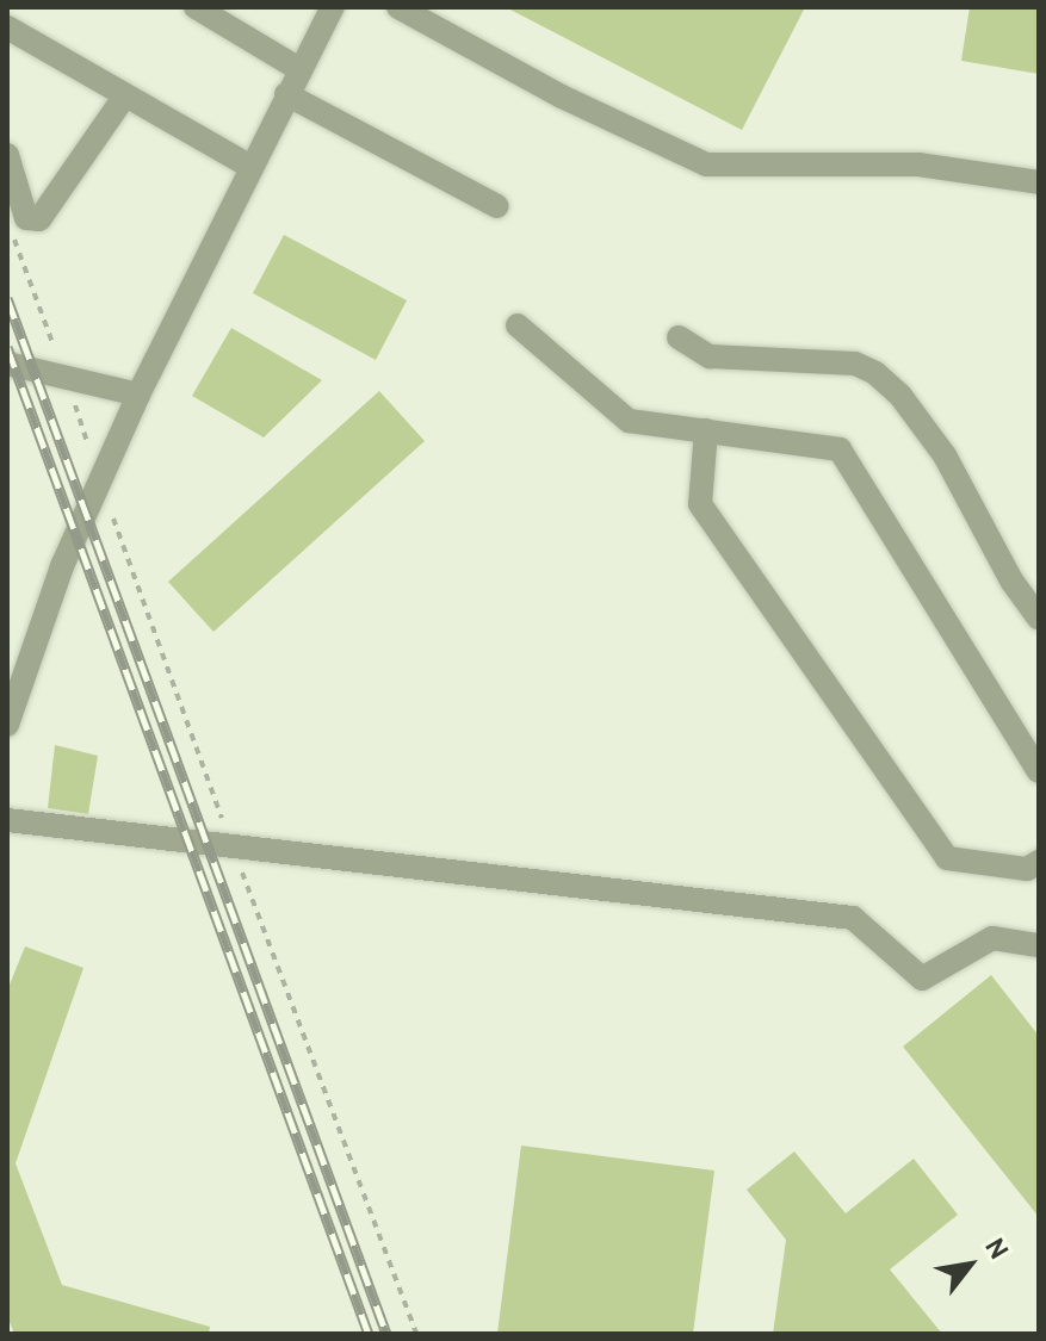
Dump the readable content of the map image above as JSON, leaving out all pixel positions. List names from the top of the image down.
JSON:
{
  "north": "top right"
}
